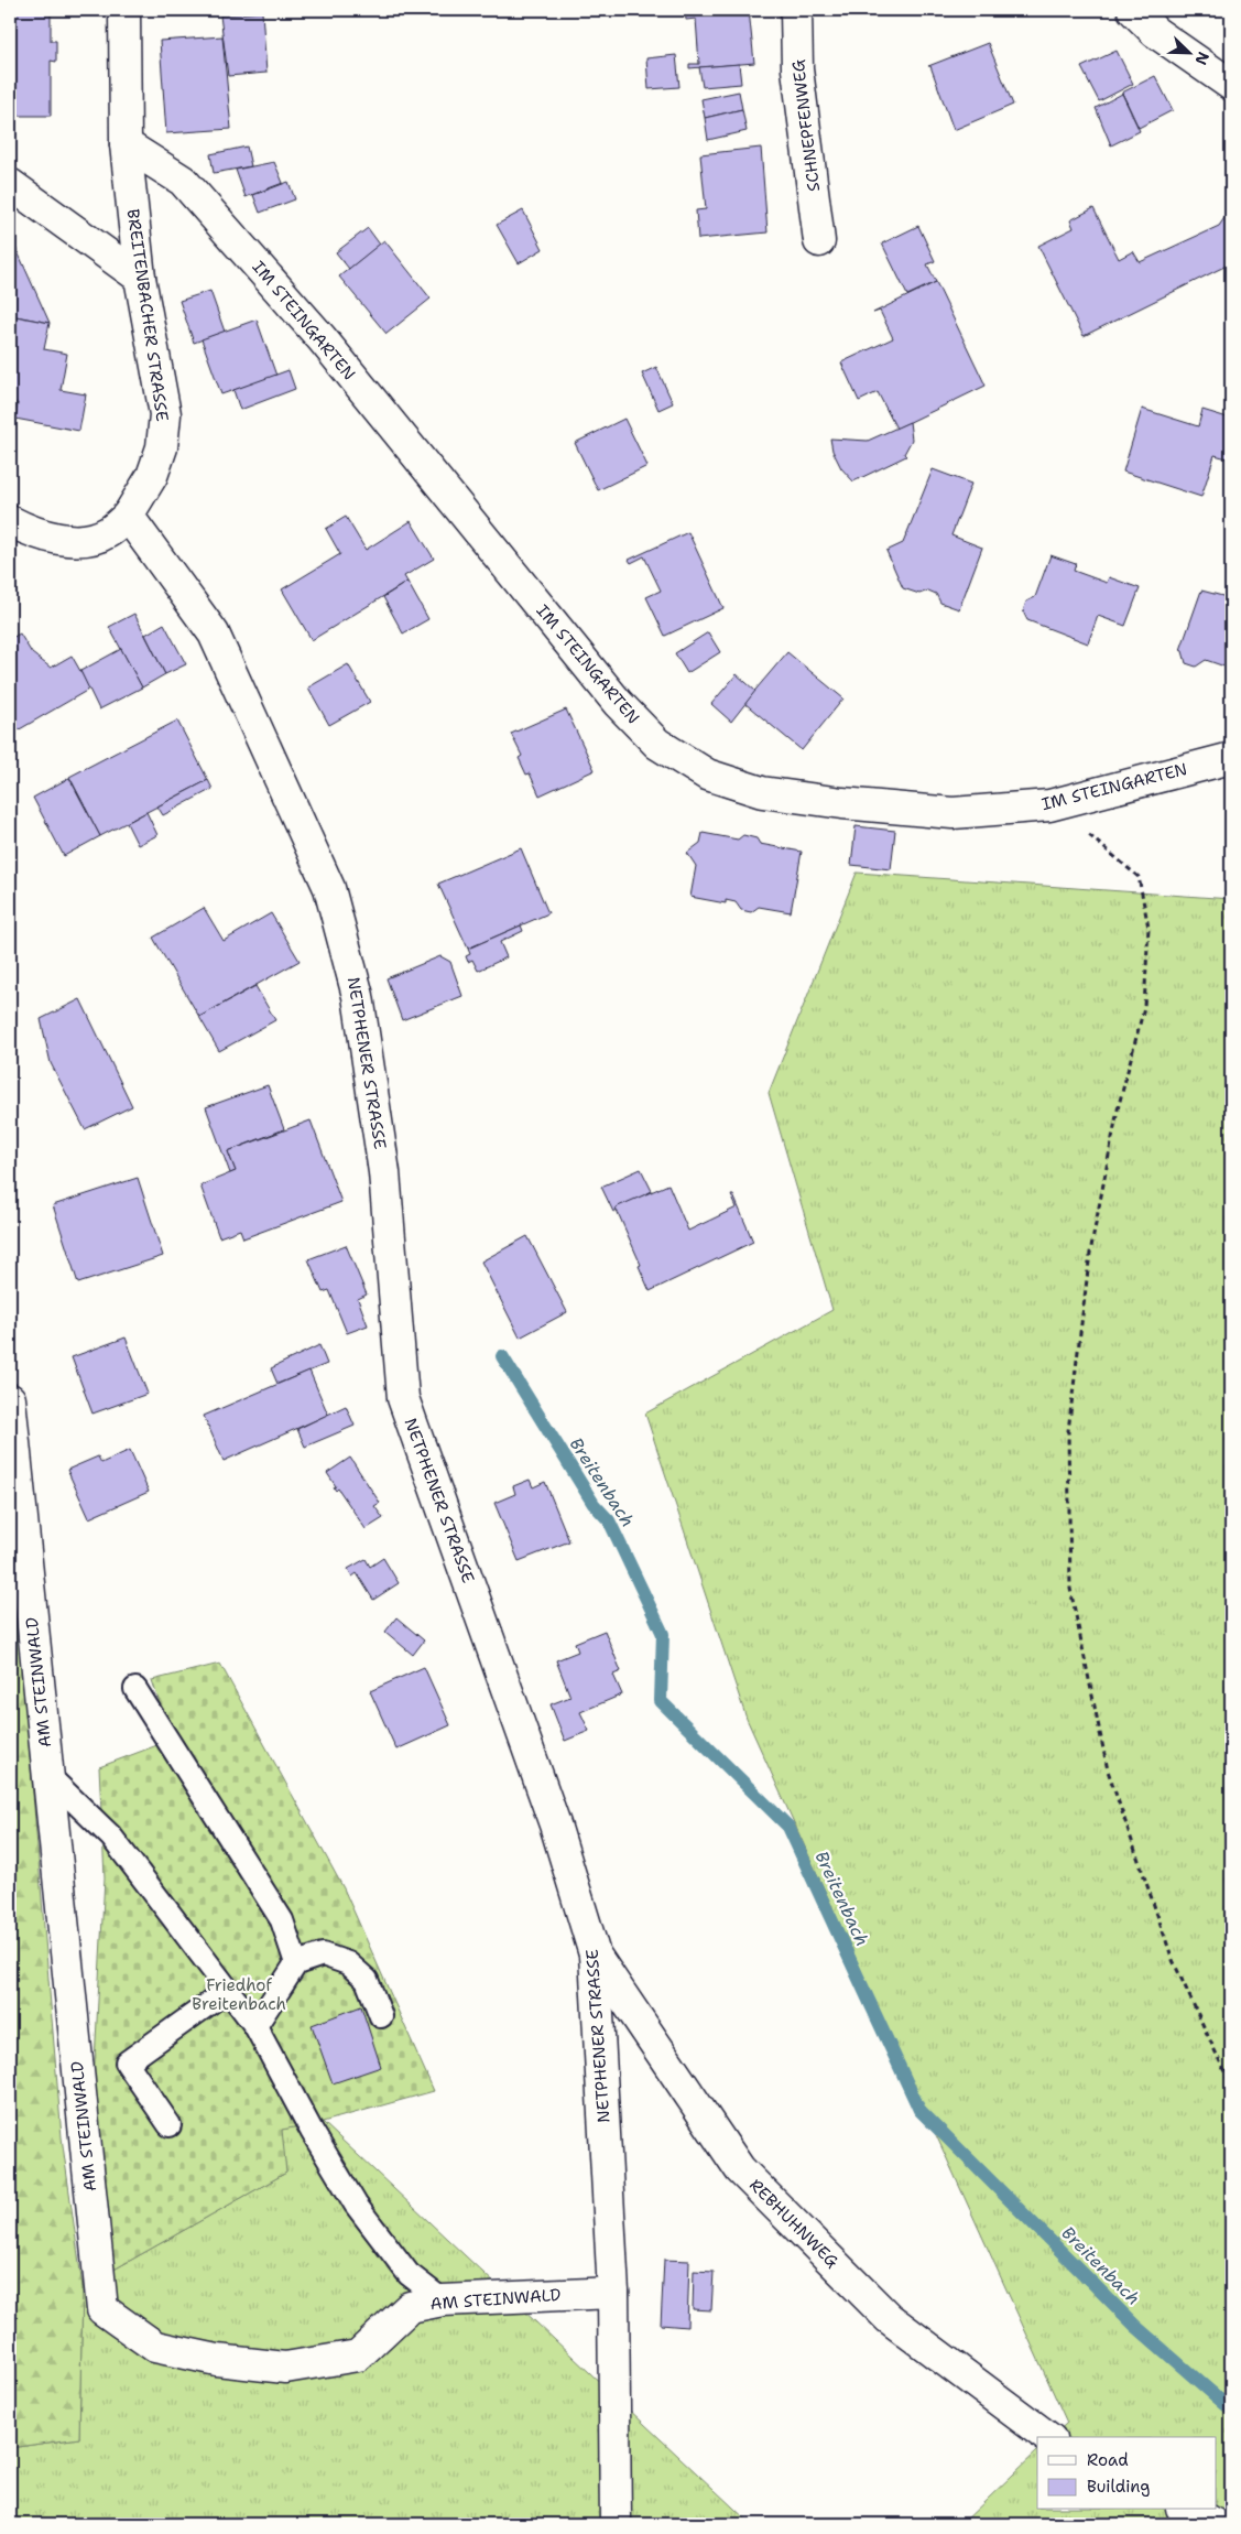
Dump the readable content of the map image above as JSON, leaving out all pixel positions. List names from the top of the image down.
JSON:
{
  "streets": {
    "street": [
      "SCHNEPFENWEG",
      "BREITENBACHER STRASSE",
      "IM STEINGARTEN",
      "NETPHENER STRASSE",
      "AM STEINWALD",
      "REBHUHNWEG"
    ]
  },
  "crossings": [
    ["BREITENBACHER STRASSE", "IM STEINGARTEN"],
    ["BREITENBACHER STRASSE", "NETPHENER STRASSE"],
    ["NETPHENER STRASSE", "AM STEINWALD"],
    ["NETPHENER STRASSE", "REBHUHNWEG"]
  ],
  "water": ["Breitenbach"],
  "parks": ["Friedhof Breitenbach"],
  "legend": ["Road", "Building"],
  "north": "bottom right"
}
